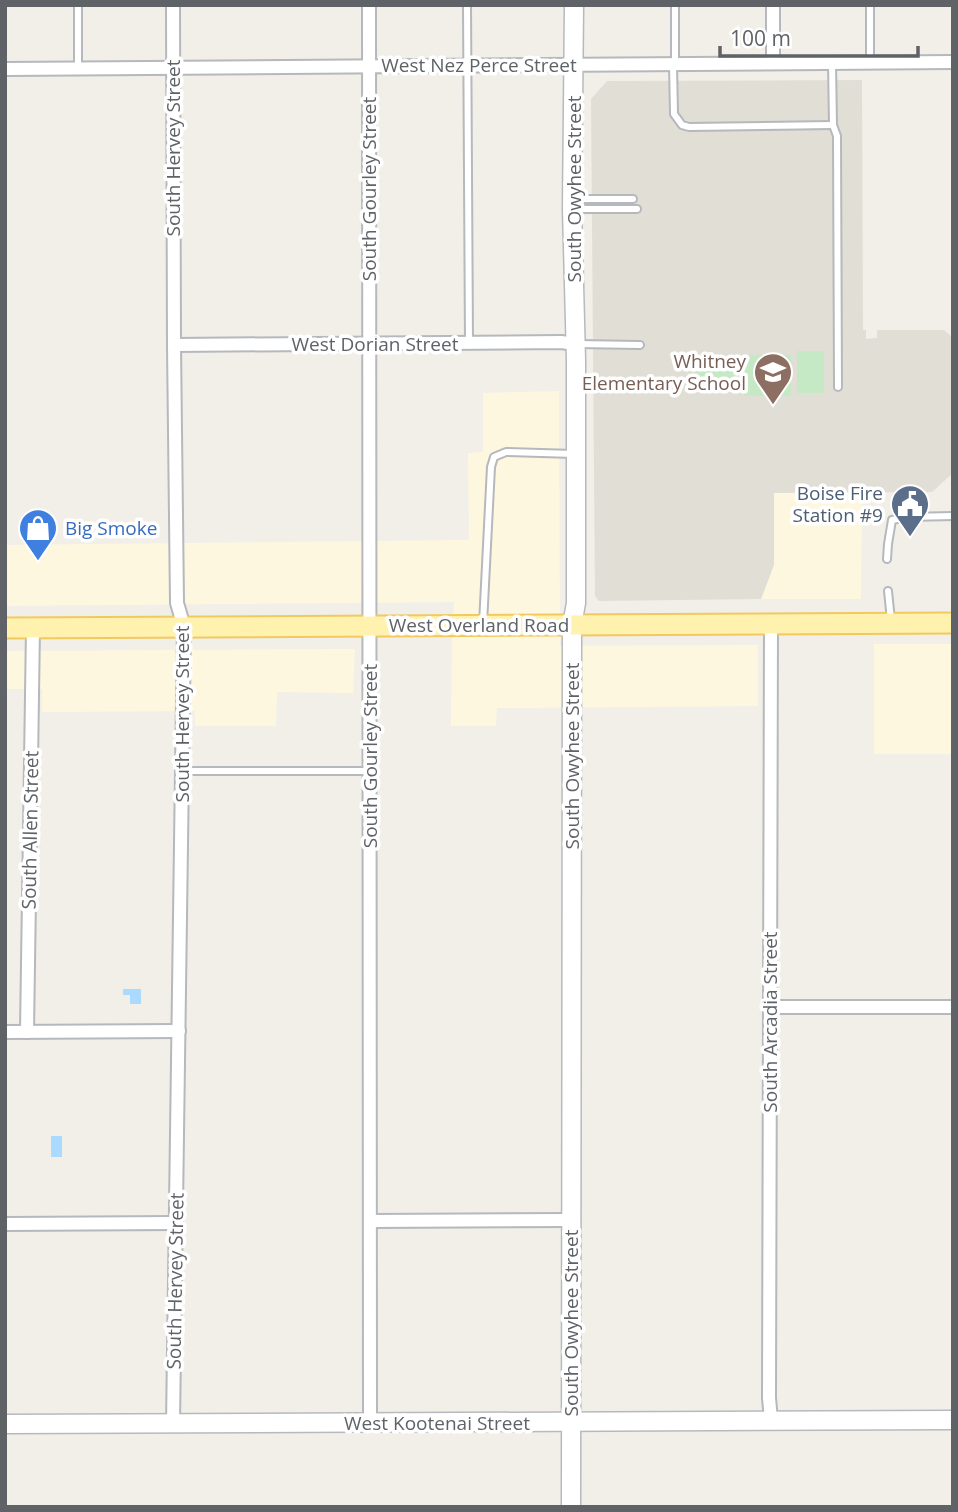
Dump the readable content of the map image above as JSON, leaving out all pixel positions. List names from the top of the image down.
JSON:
{
  "streets": {
    "main road": ["West Overland Road"],
    "street": [
      "West Nez Perce Street",
      "South Hervey Street",
      "South Gourley Street",
      "South Owyhee Street",
      "West Dorian Street",
      "South Allen Street",
      "South Arcadia Street",
      "West Kootenai Street"
    ]
  },
  "crossings": [
    ["West Nez Perce Street", "South Hervey Street"],
    ["West Nez Perce Street", "South Gourley Street"],
    ["West Nez Perce Street", "South Owyhee Street"],
    ["South Hervey Street", "West Dorian Street"],
    ["South Hervey Street", "West Overland Road"],
    ["South Hervey Street", "West Kootenai Street"],
    ["South Gourley Street", "West Dorian Street"],
    ["South Gourley Street", "West Overland Road"],
    ["South Gourley Street", "West Kootenai Street"],
    ["South Owyhee Street", "West Dorian Street"],
    ["South Owyhee Street", "West Overland Road"],
    ["South Owyhee Street", "West Kootenai Street"],
    ["West Overland Road", "South Allen Street"],
    ["West Overland Road", "South Arcadia Street"],
    ["South Arcadia Street", "West Kootenai Street"]
  ],
  "places": {
    "school or university": ["Whitney Elementary School"],
    "public building": ["Boise Fire Station #9"],
    "shop": ["Big Smoke"]
  },
  "scale_bar": "100 m"
}
